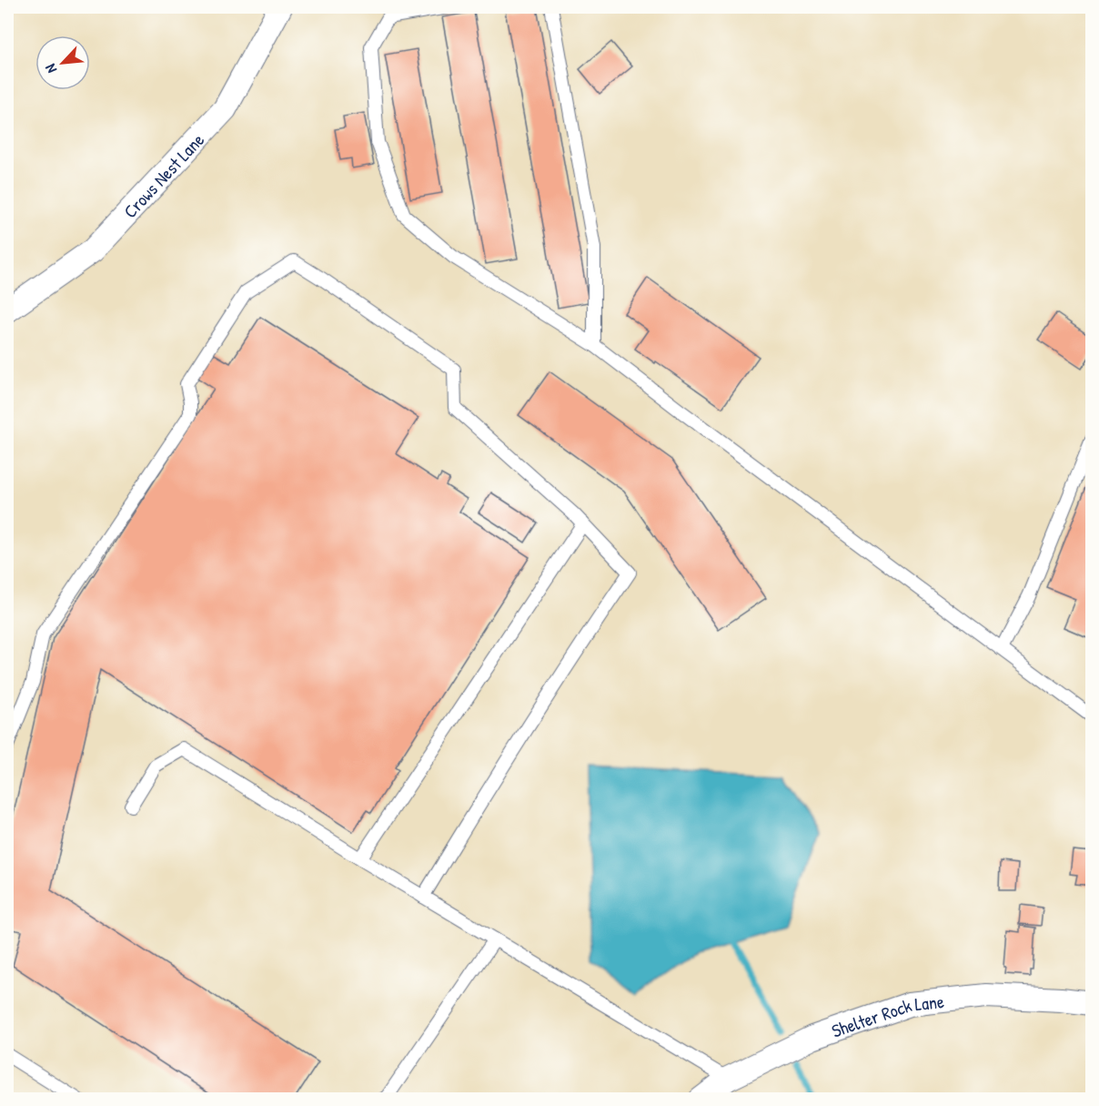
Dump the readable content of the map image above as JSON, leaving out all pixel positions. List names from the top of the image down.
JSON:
{
  "streets": {
    "street": ["Crows Nest Lane", "Shelter Rock Lane"]
  },
  "north": "bottom left"
}
